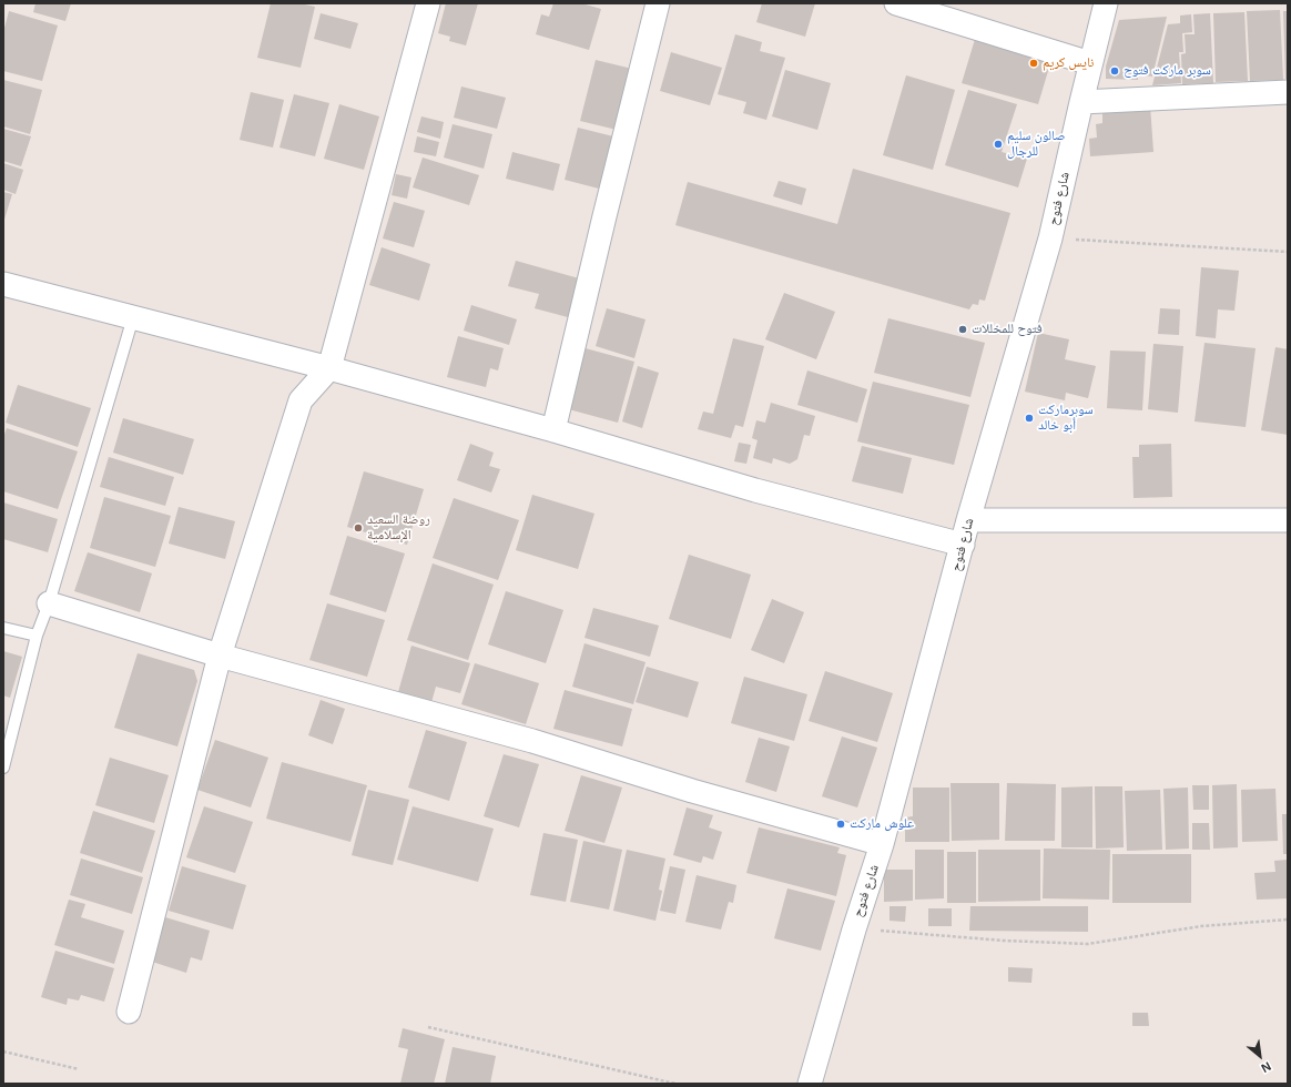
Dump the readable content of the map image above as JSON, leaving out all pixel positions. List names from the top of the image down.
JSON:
{
  "streets": {
    "street": ["شارع فتوح"]
  },
  "places": [
    "نايس كريم",
    "سوبر ماركت فتوح",
    "صالون سليم للرجال",
    "فتوح للمخللات",
    "سوبرماركت أبو خالد",
    "روضة السعيد الإسلامية",
    "علوش ماركت"
  ],
  "north": "bottom right"
}
